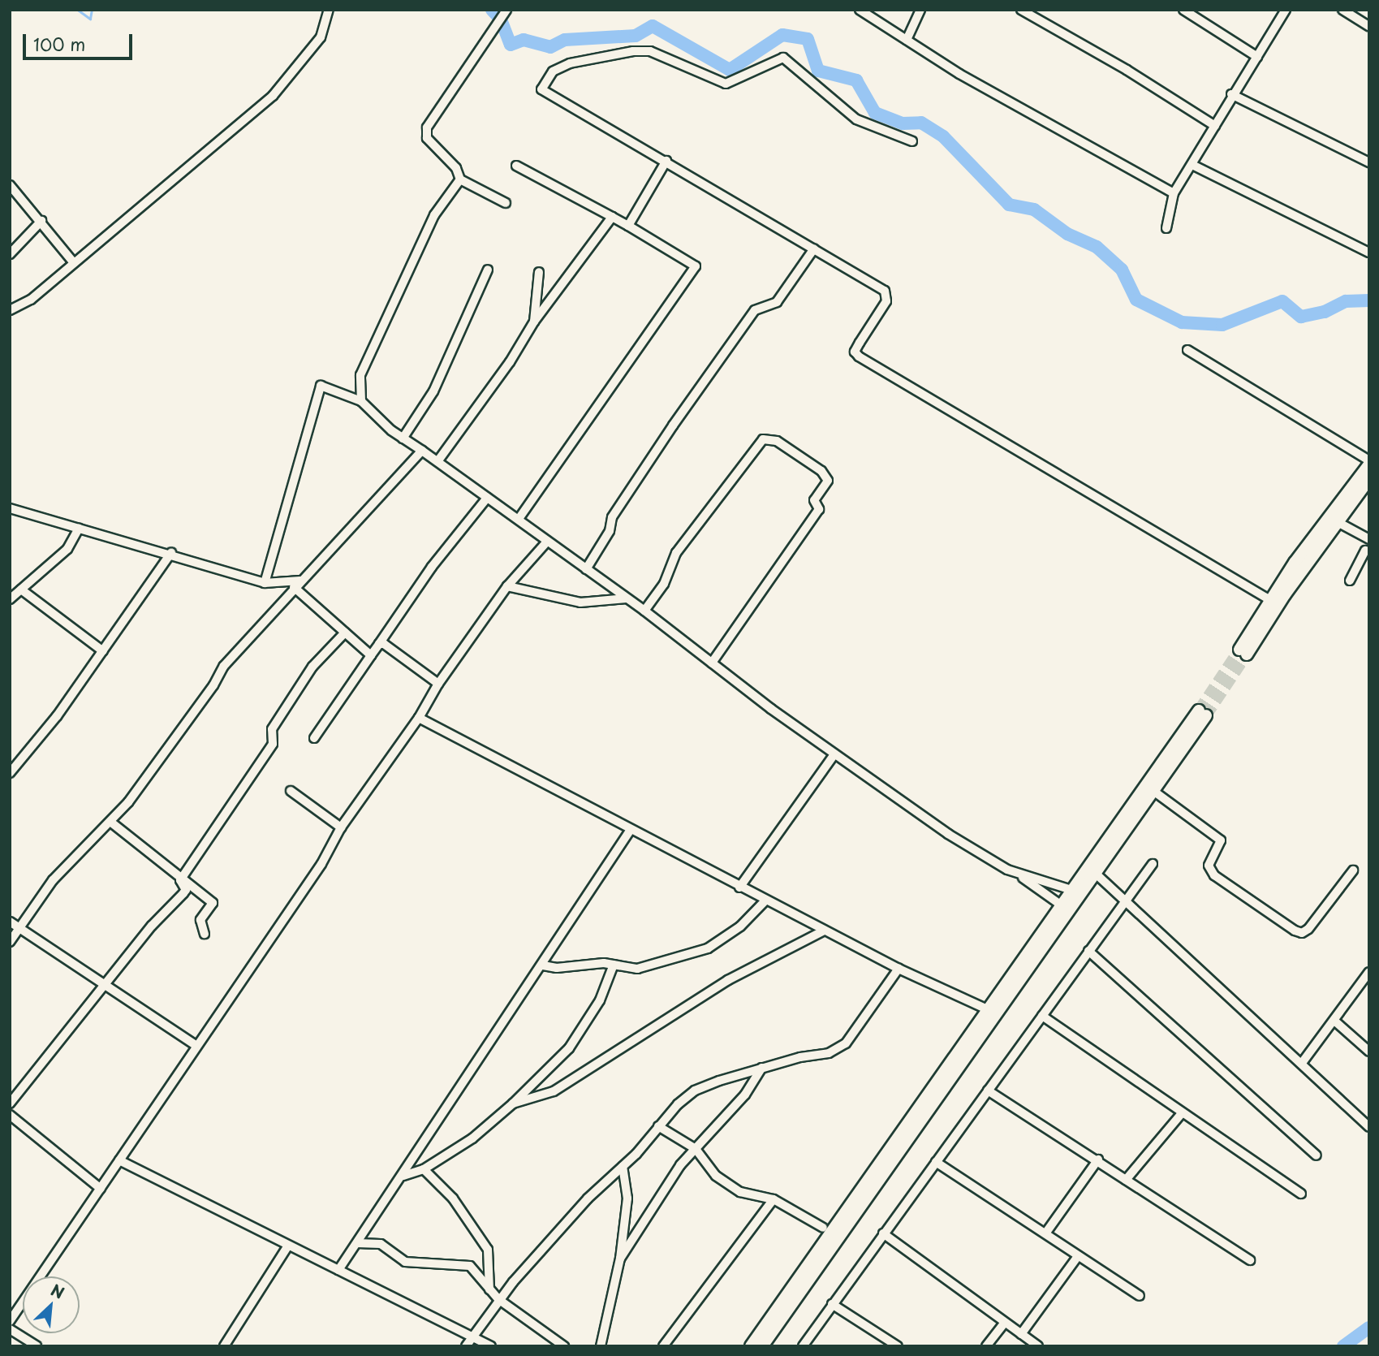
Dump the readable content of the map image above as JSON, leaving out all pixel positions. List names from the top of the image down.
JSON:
{
  "scale_bar": "100 m",
  "north": "top right"
}
